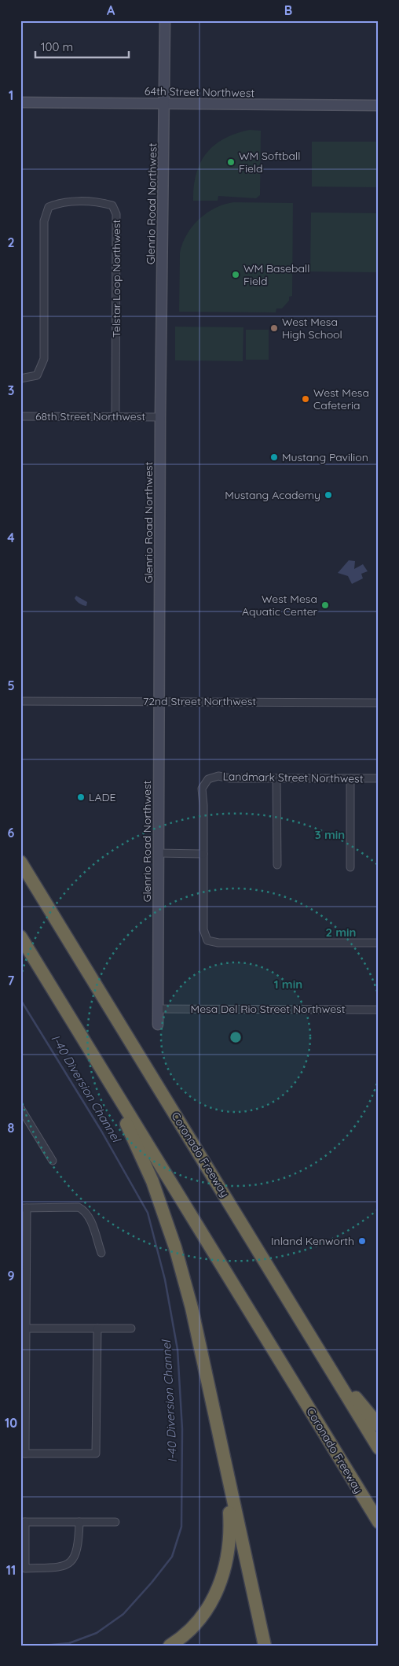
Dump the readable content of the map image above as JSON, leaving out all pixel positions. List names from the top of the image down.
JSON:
{
  "streets": {
    "highway": ["Coronado Freeway"],
    "street": [
      "64th Street Northwest",
      "Glenrio Road Northwest",
      "Telstar Loop Northwest",
      "68th Street Northwest",
      "72nd Street Northwest",
      "Landmark Street Northwest",
      "Mesa Del Rio Street Northwest"
    ]
  },
  "crossings": [
    ["64th Street Northwest", "Glenrio Road Northwest"],
    ["Glenrio Road Northwest", "68th Street Northwest"],
    ["Glenrio Road Northwest", "72nd Street Northwest"],
    ["Glenrio Road Northwest", "Mesa Del Rio Street Northwest"],
    ["Telstar Loop Northwest", "68th Street Northwest"]
  ],
  "water": ["I-40 Diversion Channel"],
  "places": [
    "WM Softball Field",
    "WM Baseball Field",
    "West Mesa High School",
    "West Mesa Cafeteria",
    "Mustang Pavilion",
    "Mustang Academy",
    "West Mesa Aquatic Center",
    "LADE",
    "Inland Kenworth"
  ],
  "scale_bar": "100 m",
  "grid": {
    "columns": ["A", "B"],
    "rows": [
      "1",
      "2",
      "3",
      "4",
      "5",
      "6",
      "7",
      "8",
      "9",
      "10",
      "11"
    ]
  },
  "rings": ["3 min", "2 min", "1 min"]
}
